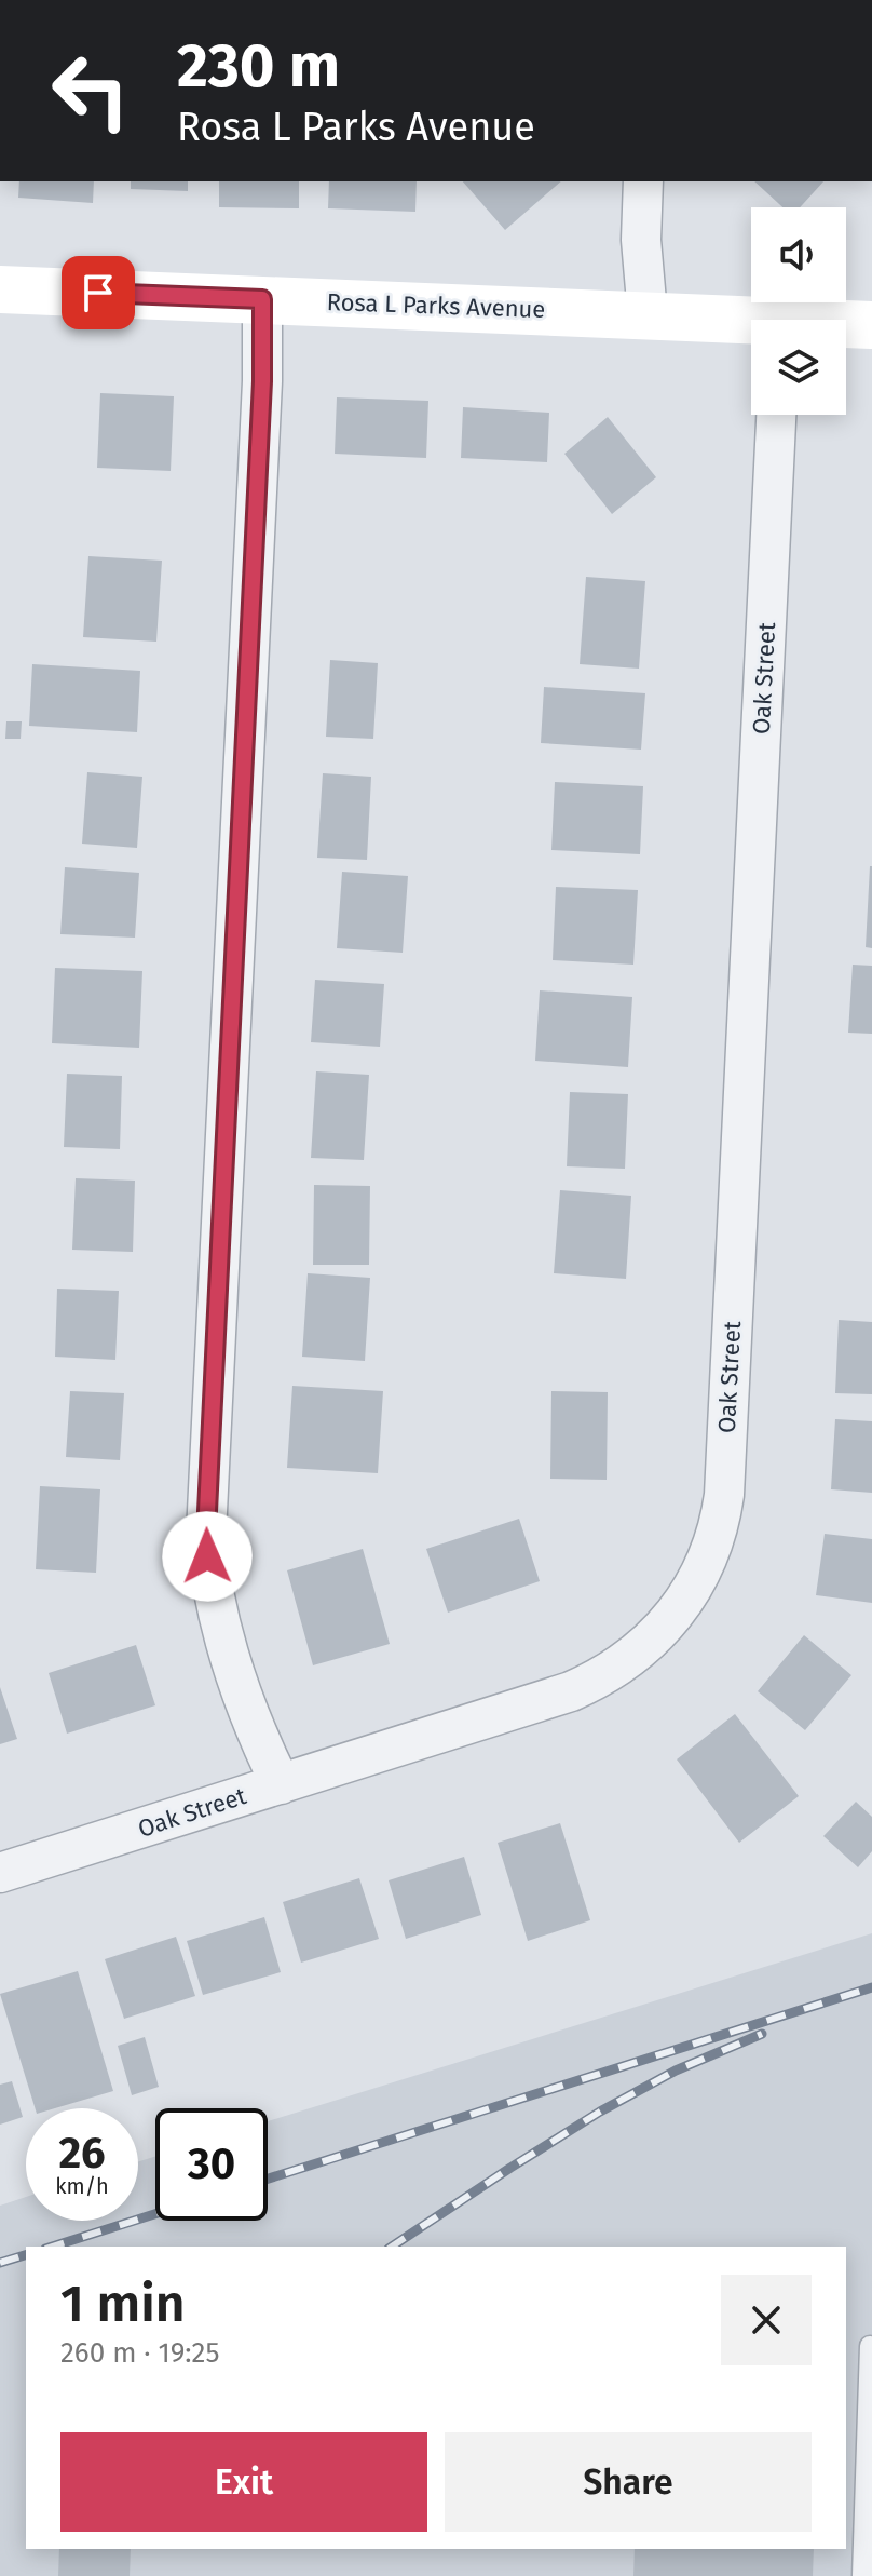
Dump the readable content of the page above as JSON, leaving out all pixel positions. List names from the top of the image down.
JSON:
{
  "streets": {
    "street": ["Rosa L Parks Avenue", "Oak Street"]
  },
  "page": {
    "turn": ["230 m", "Rosa L Parks Avenue"],
    "speed": "26 km/h",
    "limit": "30",
    "heading": ["1 min", "260 m · 19:25"],
    "buttons": ["Exit", "Share"]
  }
}
